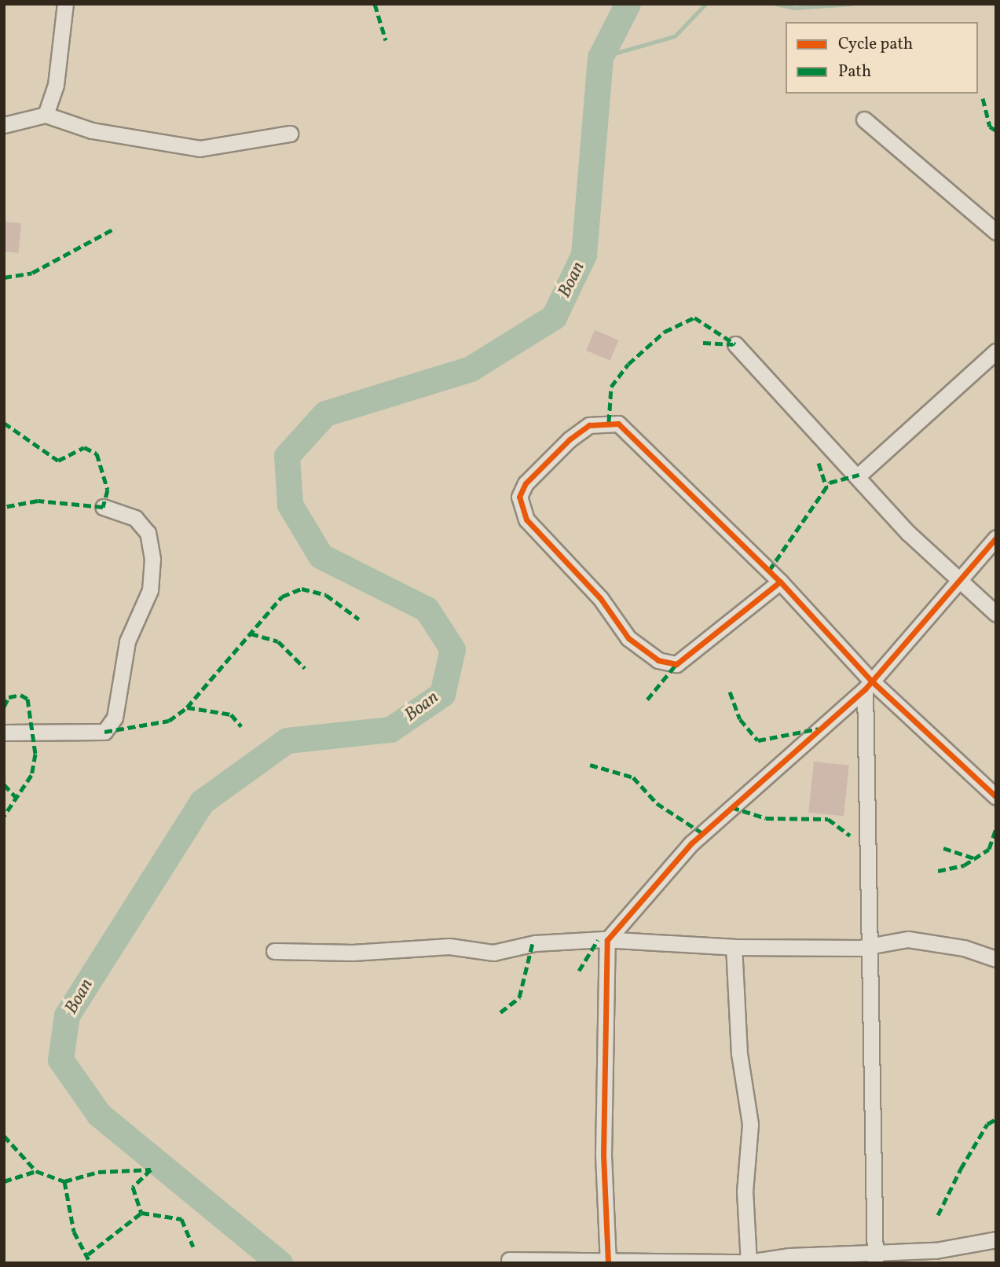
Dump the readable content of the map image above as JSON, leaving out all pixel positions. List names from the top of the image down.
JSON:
{
  "water": ["Boan"],
  "legend": ["Cycle path", "Path"]
}
